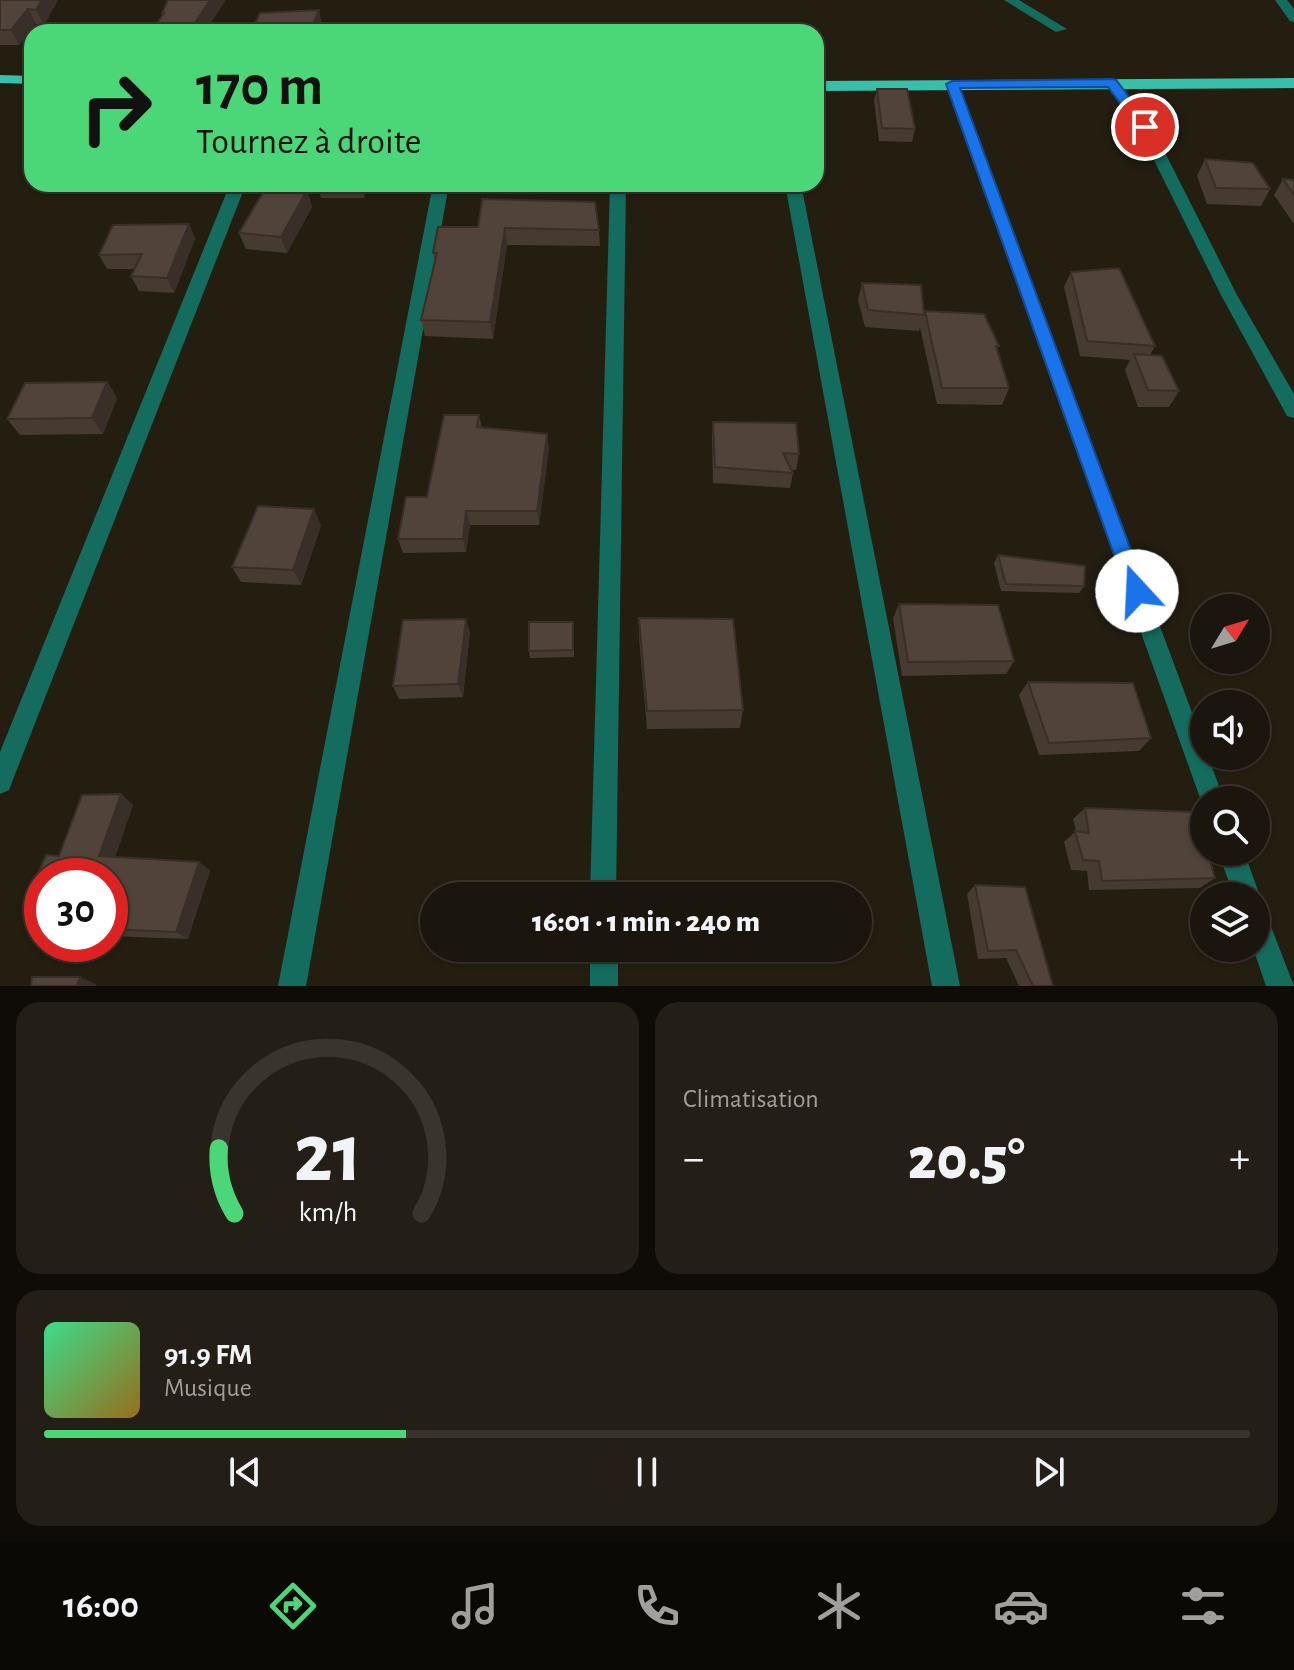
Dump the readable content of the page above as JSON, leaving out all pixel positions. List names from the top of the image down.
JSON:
{
  "north": "top right",
  "page": {
    "turn": ["170 m", "Tournez à droite"],
    "limit": "30",
    "trip": "16:01 · 1 min · 240 m",
    "tile": "Climatisation",
    "heat": ["−", "20.5°", "+"],
    "song": ["91.9 FM", "Musique"],
    "tabs": "16:00",
    "gauge": ["21", "km/h"]
  }
}
